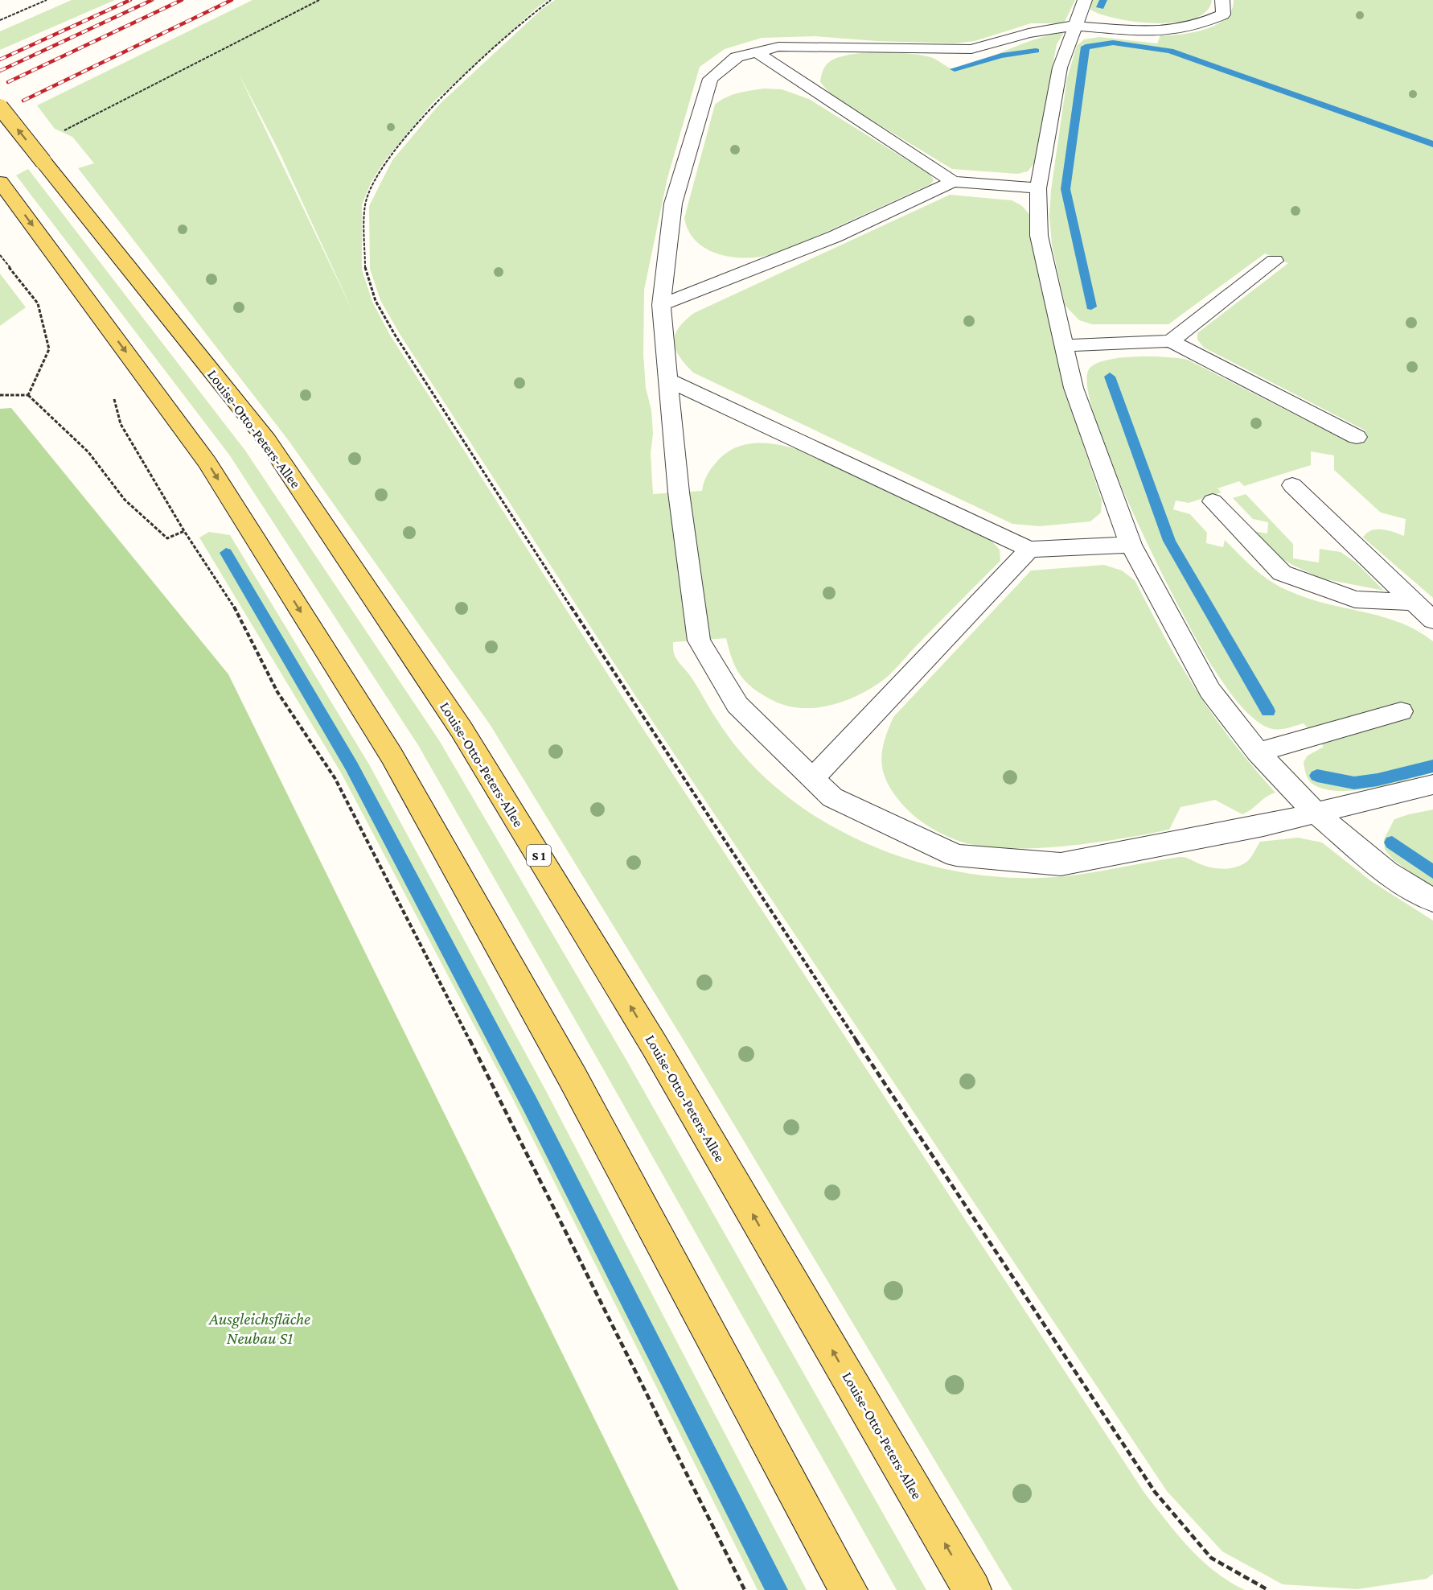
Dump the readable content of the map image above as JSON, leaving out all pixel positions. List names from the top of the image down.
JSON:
{
  "streets": {
    "main road": ["Louise-Otto-Peters-Allee", "S 1"]
  },
  "parks": ["Ausgleichsfläche Neubau S1"]
}
